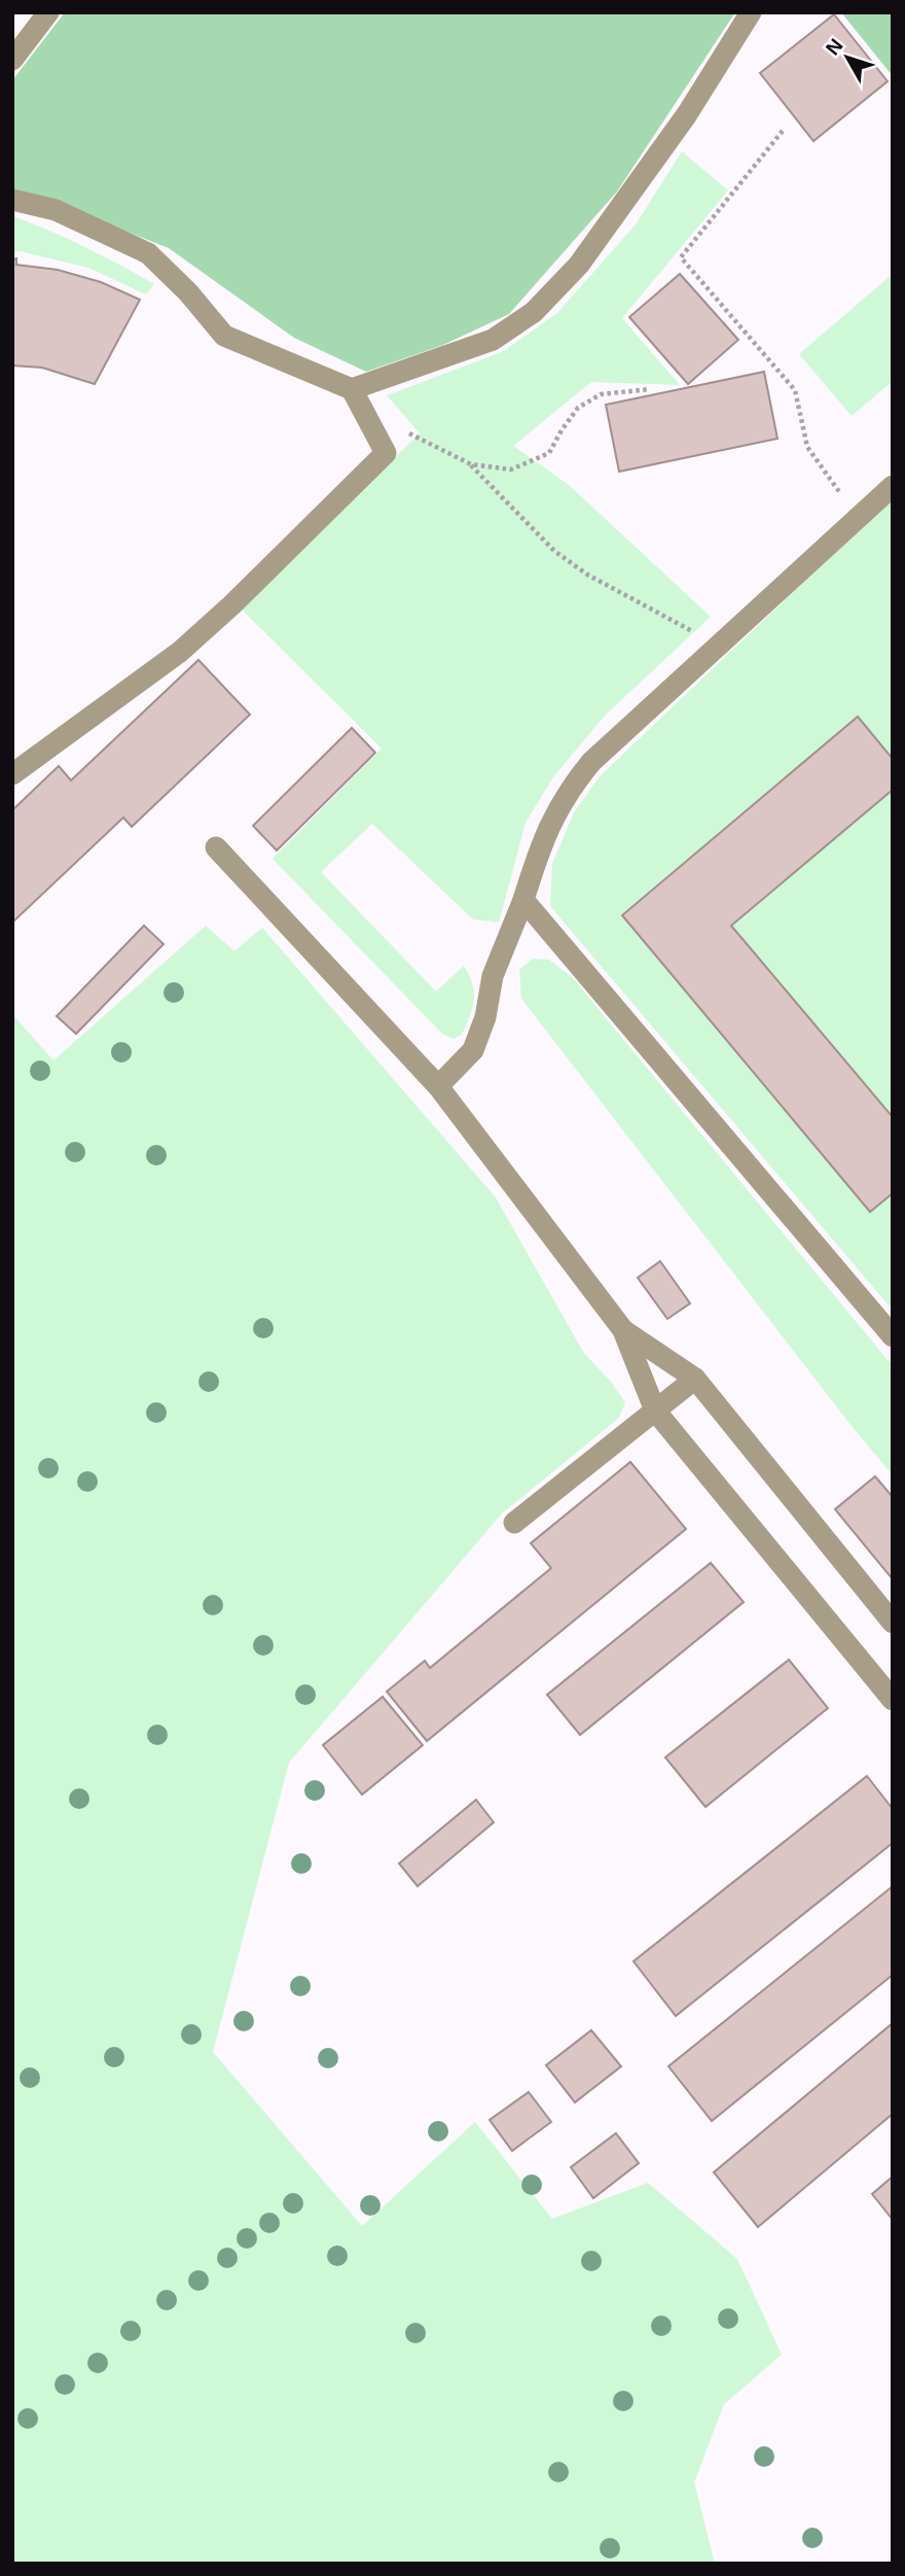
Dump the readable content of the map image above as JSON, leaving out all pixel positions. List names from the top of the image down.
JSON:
{
  "north": "top left"
}
